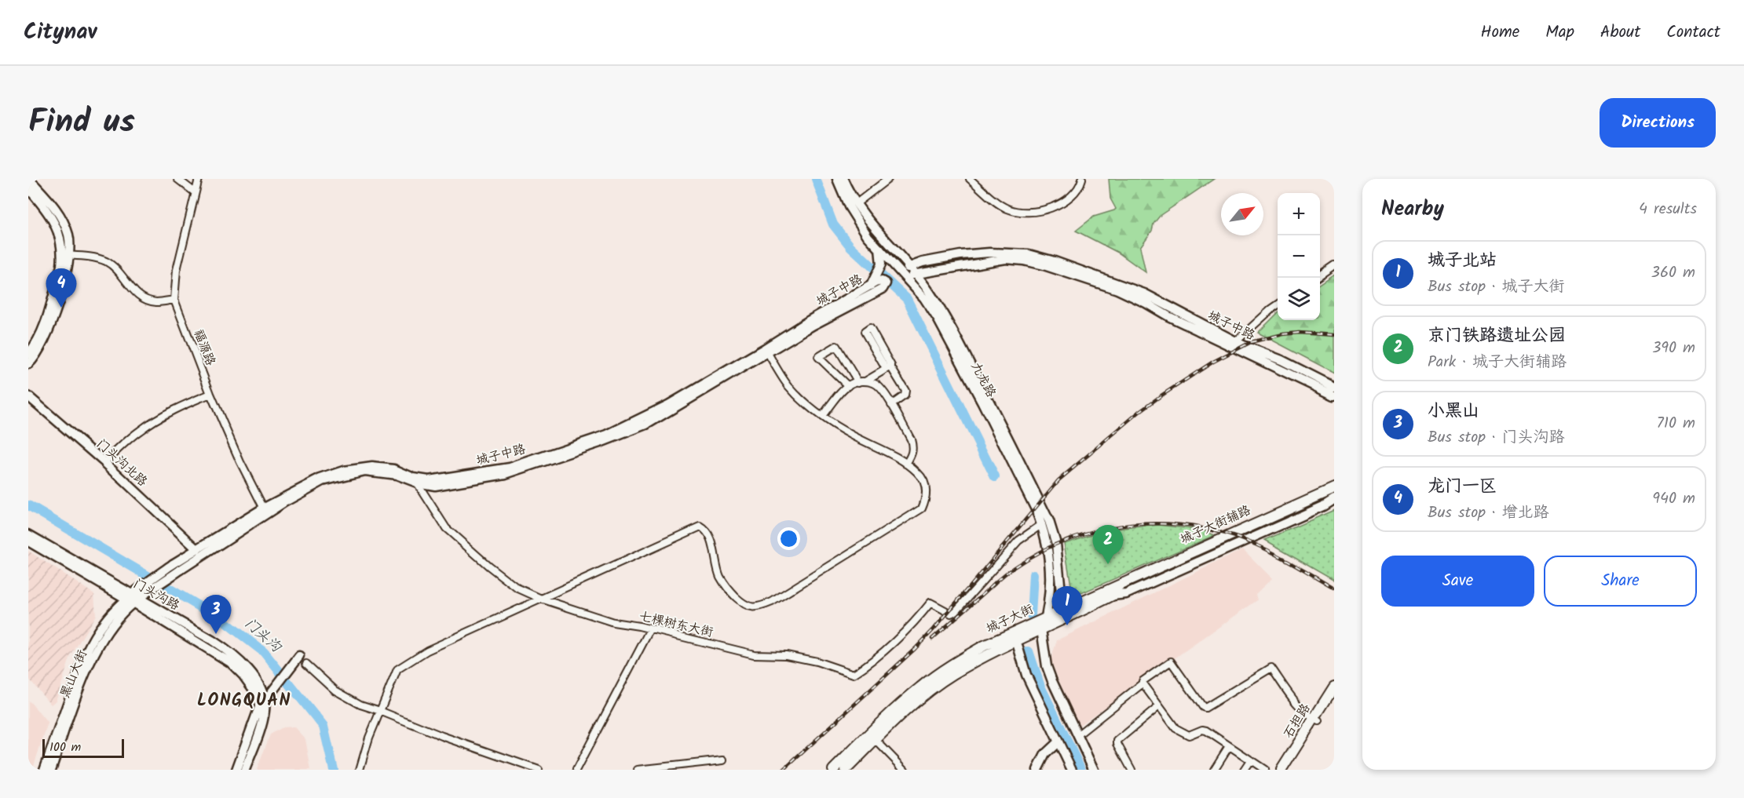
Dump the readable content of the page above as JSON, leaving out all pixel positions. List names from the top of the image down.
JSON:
{
  "streets": {
    "main road": [
      "城子中路",
      "九龙路",
      "门头沟北路",
      "门头沟路",
      "城子大街",
      "黑山大街",
      "石担路"
    ],
    "street": ["福源路", "七棵树东大街"]
  },
  "crossings": [
    ["城子中路", "福源路"],
    ["城子中路", "九龙路"],
    ["城子中路", "门头沟北路"],
    ["城子中路", "门头沟路"],
    ["城子中路", "七棵树东大街"],
    ["城子中路", "黑山大街"],
    ["九龙路", "城子大街"],
    ["九龙路", "七棵树东大街"],
    ["门头沟路", "黑山大街"]
  ],
  "districts": ["LONGQUAN"],
  "water": ["门头沟"],
  "scale_bar": "100 m",
  "north": "top right",
  "page": {
    "header": "Citynav",
    "nav": [
      "Home",
      "Map",
      "About",
      "Contact"
    ],
    "title": "Find us",
    "buttons": [
      "Directions",
      ["Save", "Share"]
    ],
    "heading": ["Nearby", "4 results"],
    "map_buttons": ["+", "−"],
    "list": [
      {
        "mark": "1",
        "name": "城子北站",
        "note": "Bus stop · 城子大街",
        "value": "360 m"
      },
      {
        "mark": "2",
        "name": "京门铁路遗址公园",
        "note": "Park · 城子大街辅路",
        "value": "390 m"
      },
      {
        "mark": "3",
        "name": "小黑山",
        "note": "Bus stop · 门头沟路",
        "value": "710 m"
      },
      {
        "mark": "4",
        "name": "龙门一区",
        "note": "Bus stop · 增北路",
        "value": "940 m"
      }
    ],
    "pins": [
      "4",
      "2",
      "1",
      "3"
    ],
    "scale": "100 m"
  }
}
